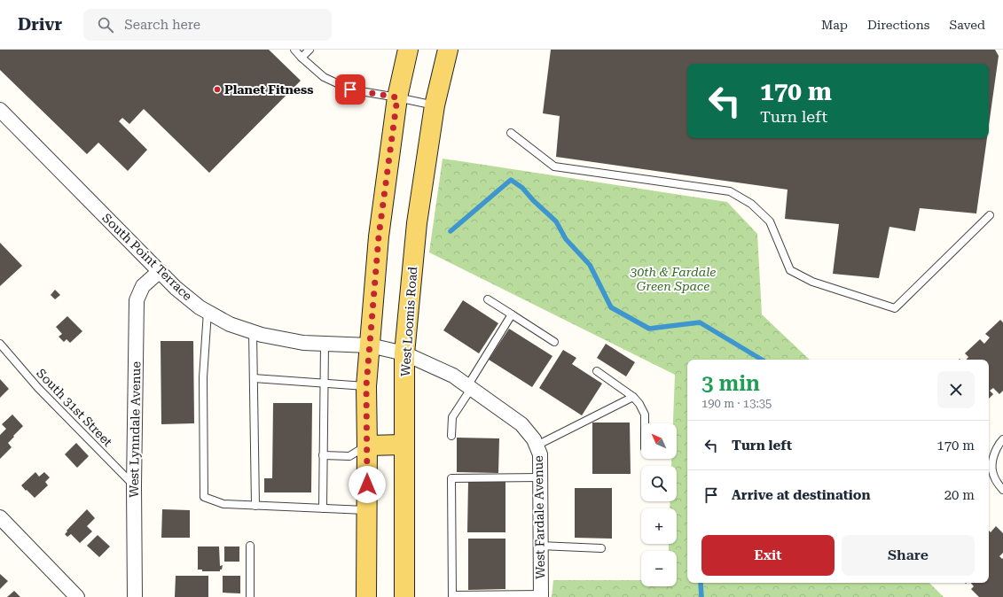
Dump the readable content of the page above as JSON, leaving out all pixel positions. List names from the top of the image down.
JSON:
{
  "streets": {
    "main road": ["West Loomis Road"],
    "street": ["South Point Terrace", "West Lynndale Avenue", "West Fardale Avenue"],
    "lane": ["South 31st Street"]
  },
  "crossings": [
    ["South Point Terrace", "West Lynndale Avenue"],
    ["South Point Terrace", "West Fardale Avenue"],
    ["West Loomis Road", "West Fardale Avenue"],
    ["South 31st Street", "West Lynndale Avenue"]
  ],
  "parks": ["30th & Fardale Green Space"],
  "places": ["Planet Fitness"],
  "north": "top left",
  "page": {
    "header": "Drivr",
    "search": "Search here",
    "nav": ["Map", "Directions", "Saved"],
    "turn": ["170 m", "Turn left"],
    "heading": ["3 min", "190 m · 13:35"],
    "list": [
      {
        "name": "Turn left",
        "value": "170 m"
      },
      {
        "name": "Arrive at destination",
        "value": "20 m"
      }
    ],
    "map_buttons": ["+", "−"],
    "buttons": ["Exit", "Share"]
  }
}
